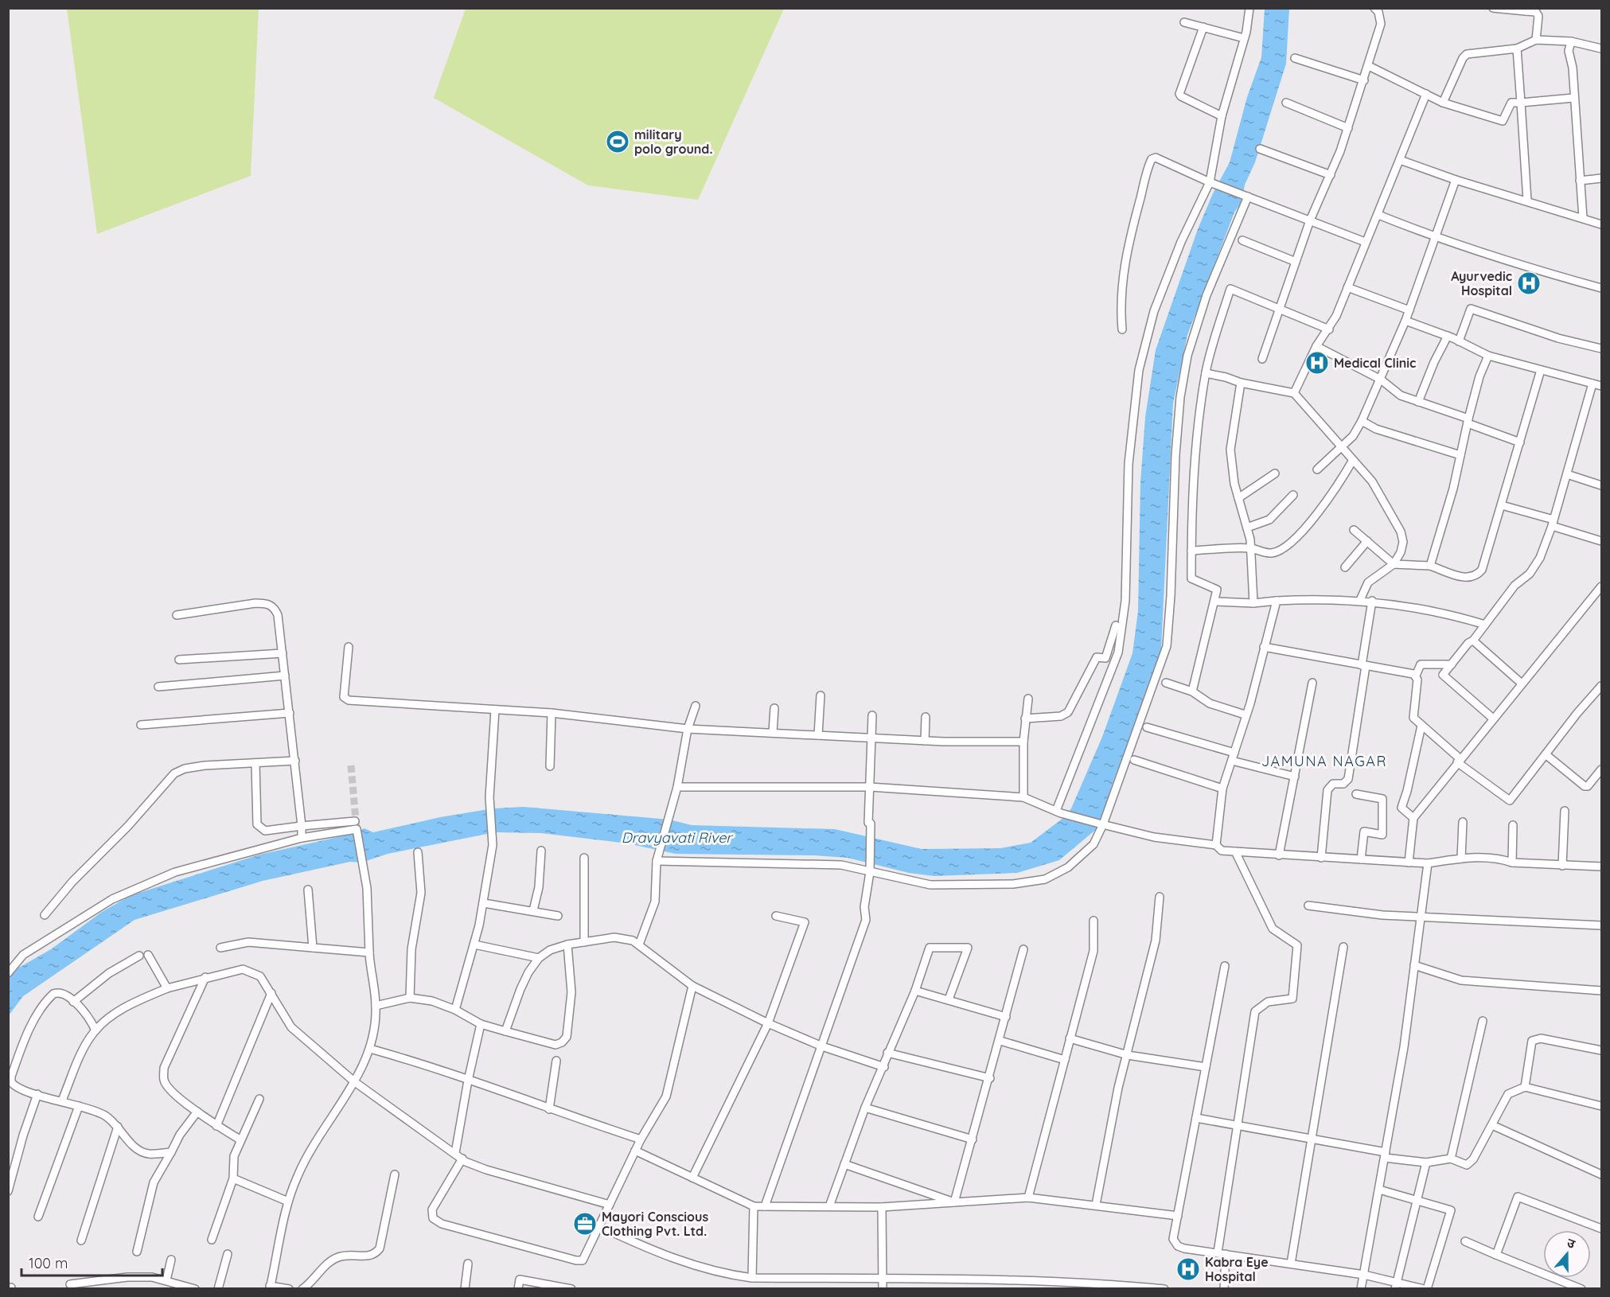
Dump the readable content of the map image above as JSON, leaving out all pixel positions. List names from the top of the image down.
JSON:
{
  "districts": ["JAMUNA NAGAR"],
  "water": ["Dravyavati River"],
  "places": {
    "sports": ["military polo ground."],
    "hospital": ["Ayurvedic Hospital", "Medical Clinic", "Kabra Eye Hospital"],
    "office": ["Mayori Conscious Clothing Pvt. Ltd."]
  },
  "scale_bar": "100 m",
  "north": "top"
}
